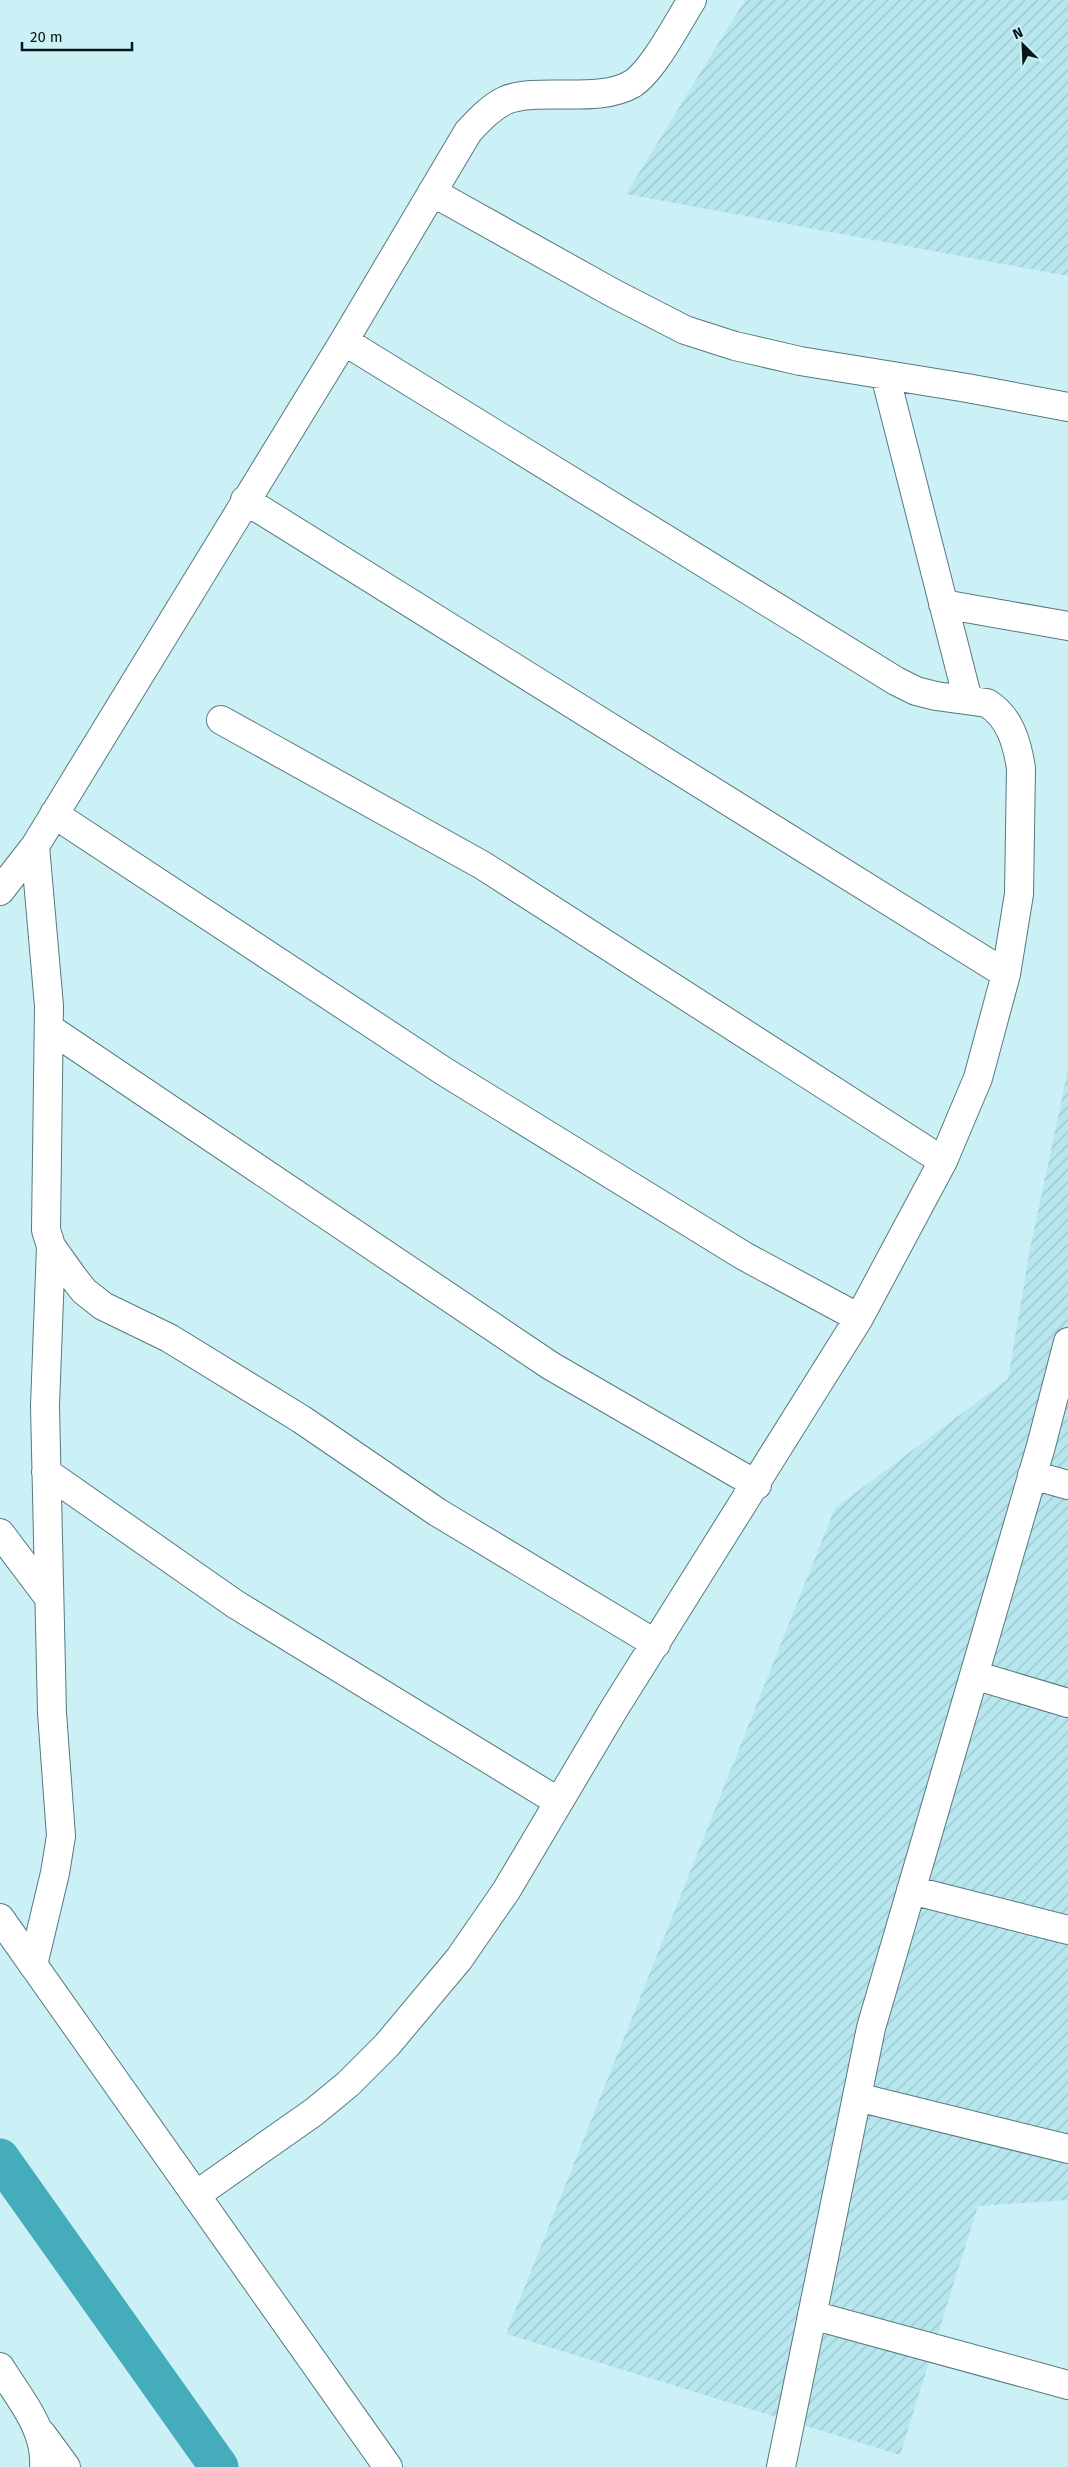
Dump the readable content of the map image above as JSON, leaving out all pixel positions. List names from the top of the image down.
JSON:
{
  "scale_bar": "20 m",
  "north": "top left"
}
